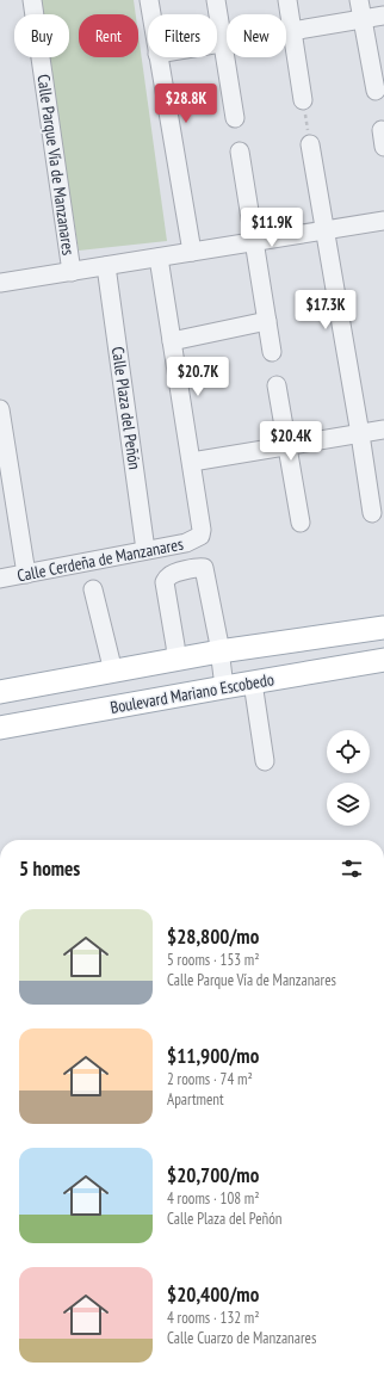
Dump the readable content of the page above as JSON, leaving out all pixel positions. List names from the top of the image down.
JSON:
{
  "streets": {
    "main road": ["Boulevard Mariano Escobedo"],
    "street": ["Calle Parque Vía de Manzanares", "Calle Plaza del Peñón", "Calle Cerdeña de Manzanares"]
  },
  "crossings": [
    ["Calle Plaza del Peñón", "Calle Cerdeña de Manzanares"]
  ],
  "page": {
    "chip": [
      "Buy",
      "Rent",
      "Filters",
      "New"
    ],
    "price": [
      "$28.8K",
      "$11.9K",
      "$17.3K",
      "$20.7K",
      "$20.4K"
    ],
    "heading": "5 homes",
    "list": [
      {
        "name": "$28,800/mo",
        "note": "5 rooms · 153 m² · Calle Parque Vía de Manzanares"
      },
      {
        "name": "$11,900/mo",
        "note": "2 rooms · 74 m² · Apartment"
      },
      {
        "name": "$20,700/mo",
        "note": "4 rooms · 108 m² · Calle Plaza del Peñón"
      },
      {
        "name": "$20,400/mo",
        "note": "4 rooms · 132 m² · Calle Cuarzo de Manzanares"
      }
    ]
  }
}
